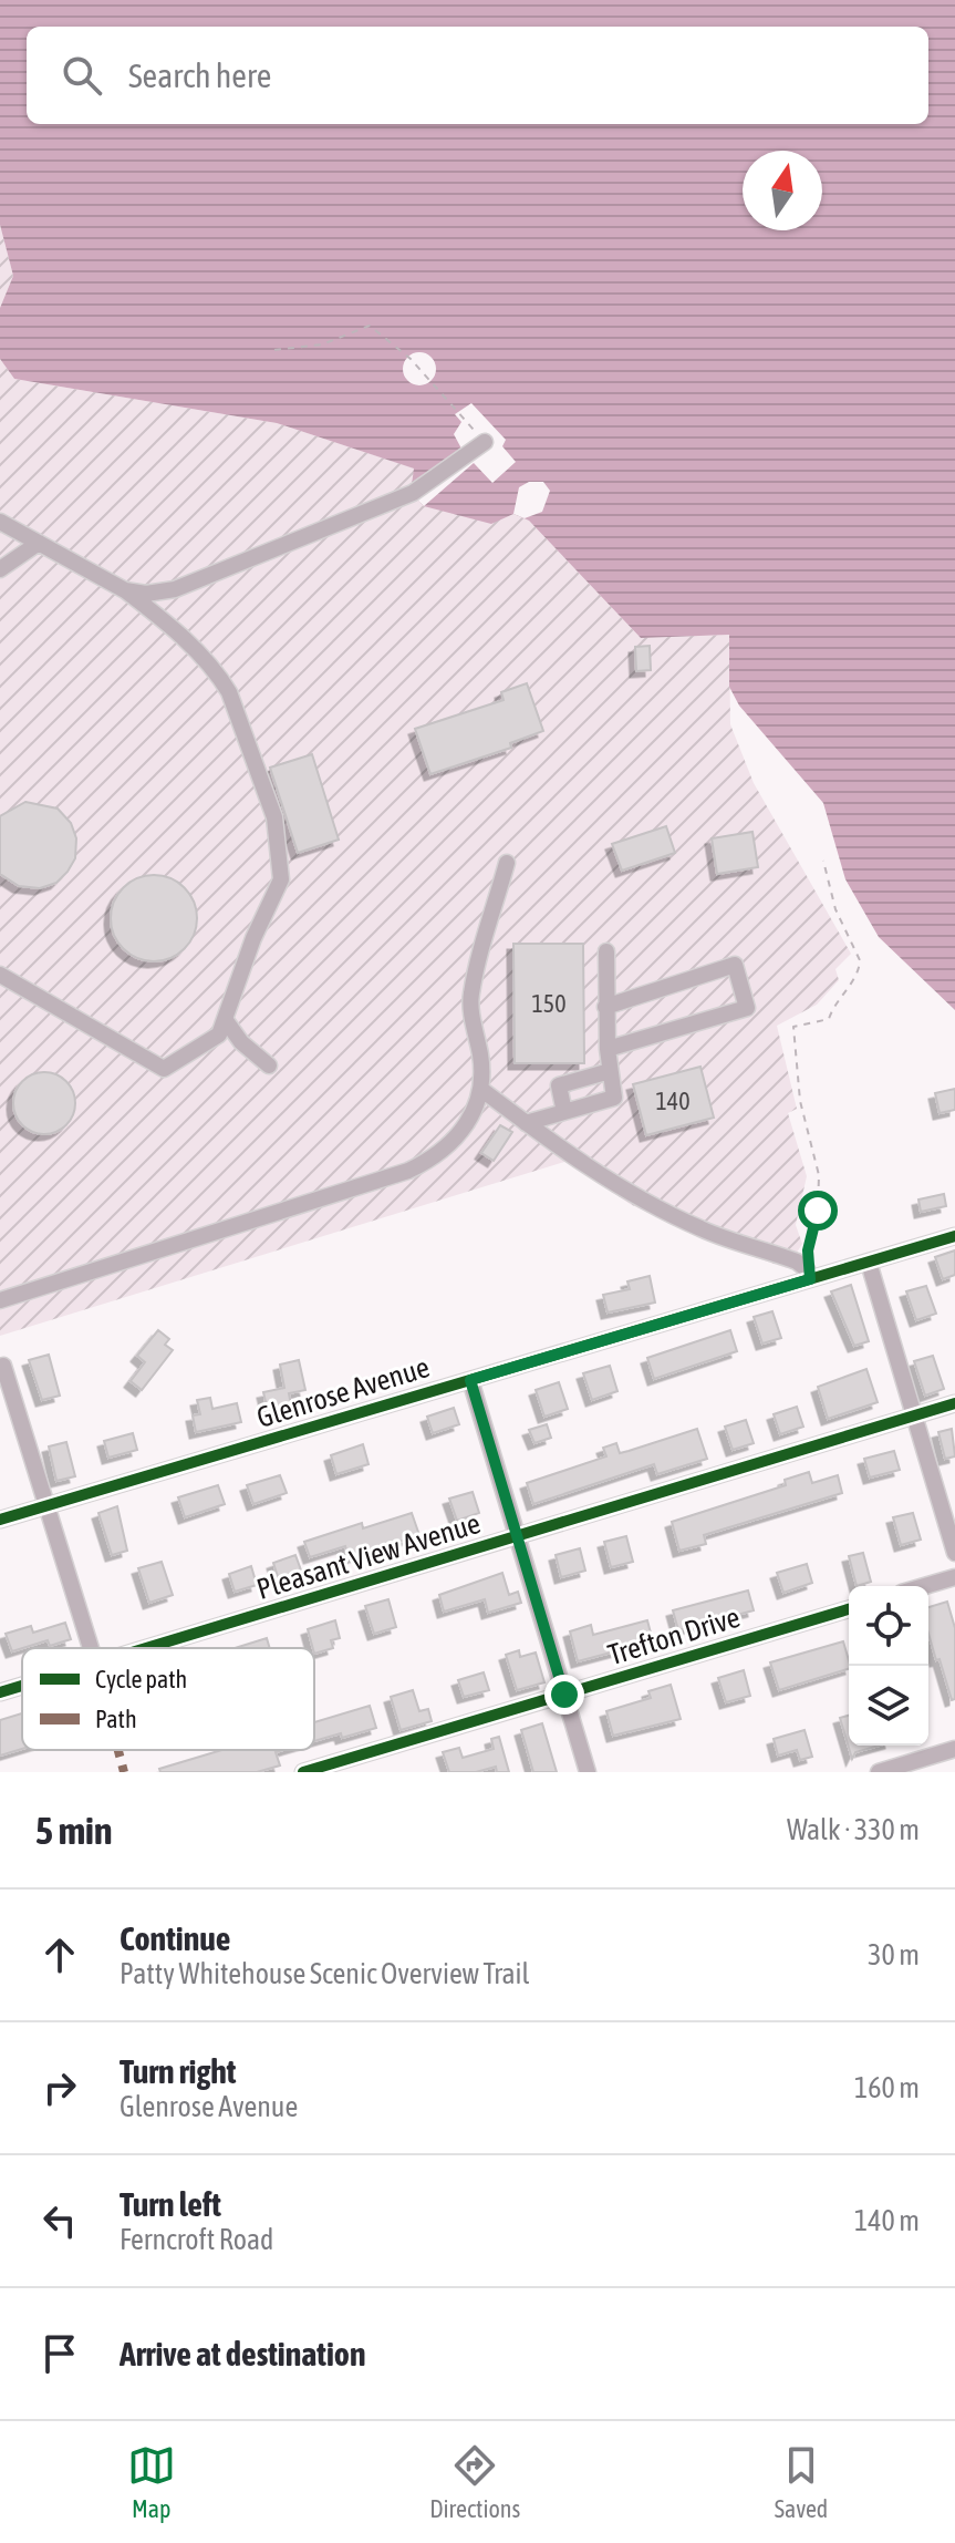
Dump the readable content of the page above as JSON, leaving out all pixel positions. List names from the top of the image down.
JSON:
{
  "streets": {
    "street": ["Glenrose Avenue", "Pleasant View Avenue", "Trefton Drive"]
  },
  "house_numbers": ["150", "140"],
  "legend": ["Cycle path", "Path"],
  "north": "top",
  "page": {
    "search": "Search here",
    "heading": ["5 min", "Walk · 330 m"],
    "list": [
      ["Continue", "Patty Whitehouse Scenic Overview Trail", "30 m"],
      ["Turn right", "Glenrose Avenue", "160 m"],
      ["Turn left", "Ferncroft Road", "140 m"],
      "Arrive at destination"
    ],
    "nav": ["Map", "Directions", "Saved"]
  }
}
